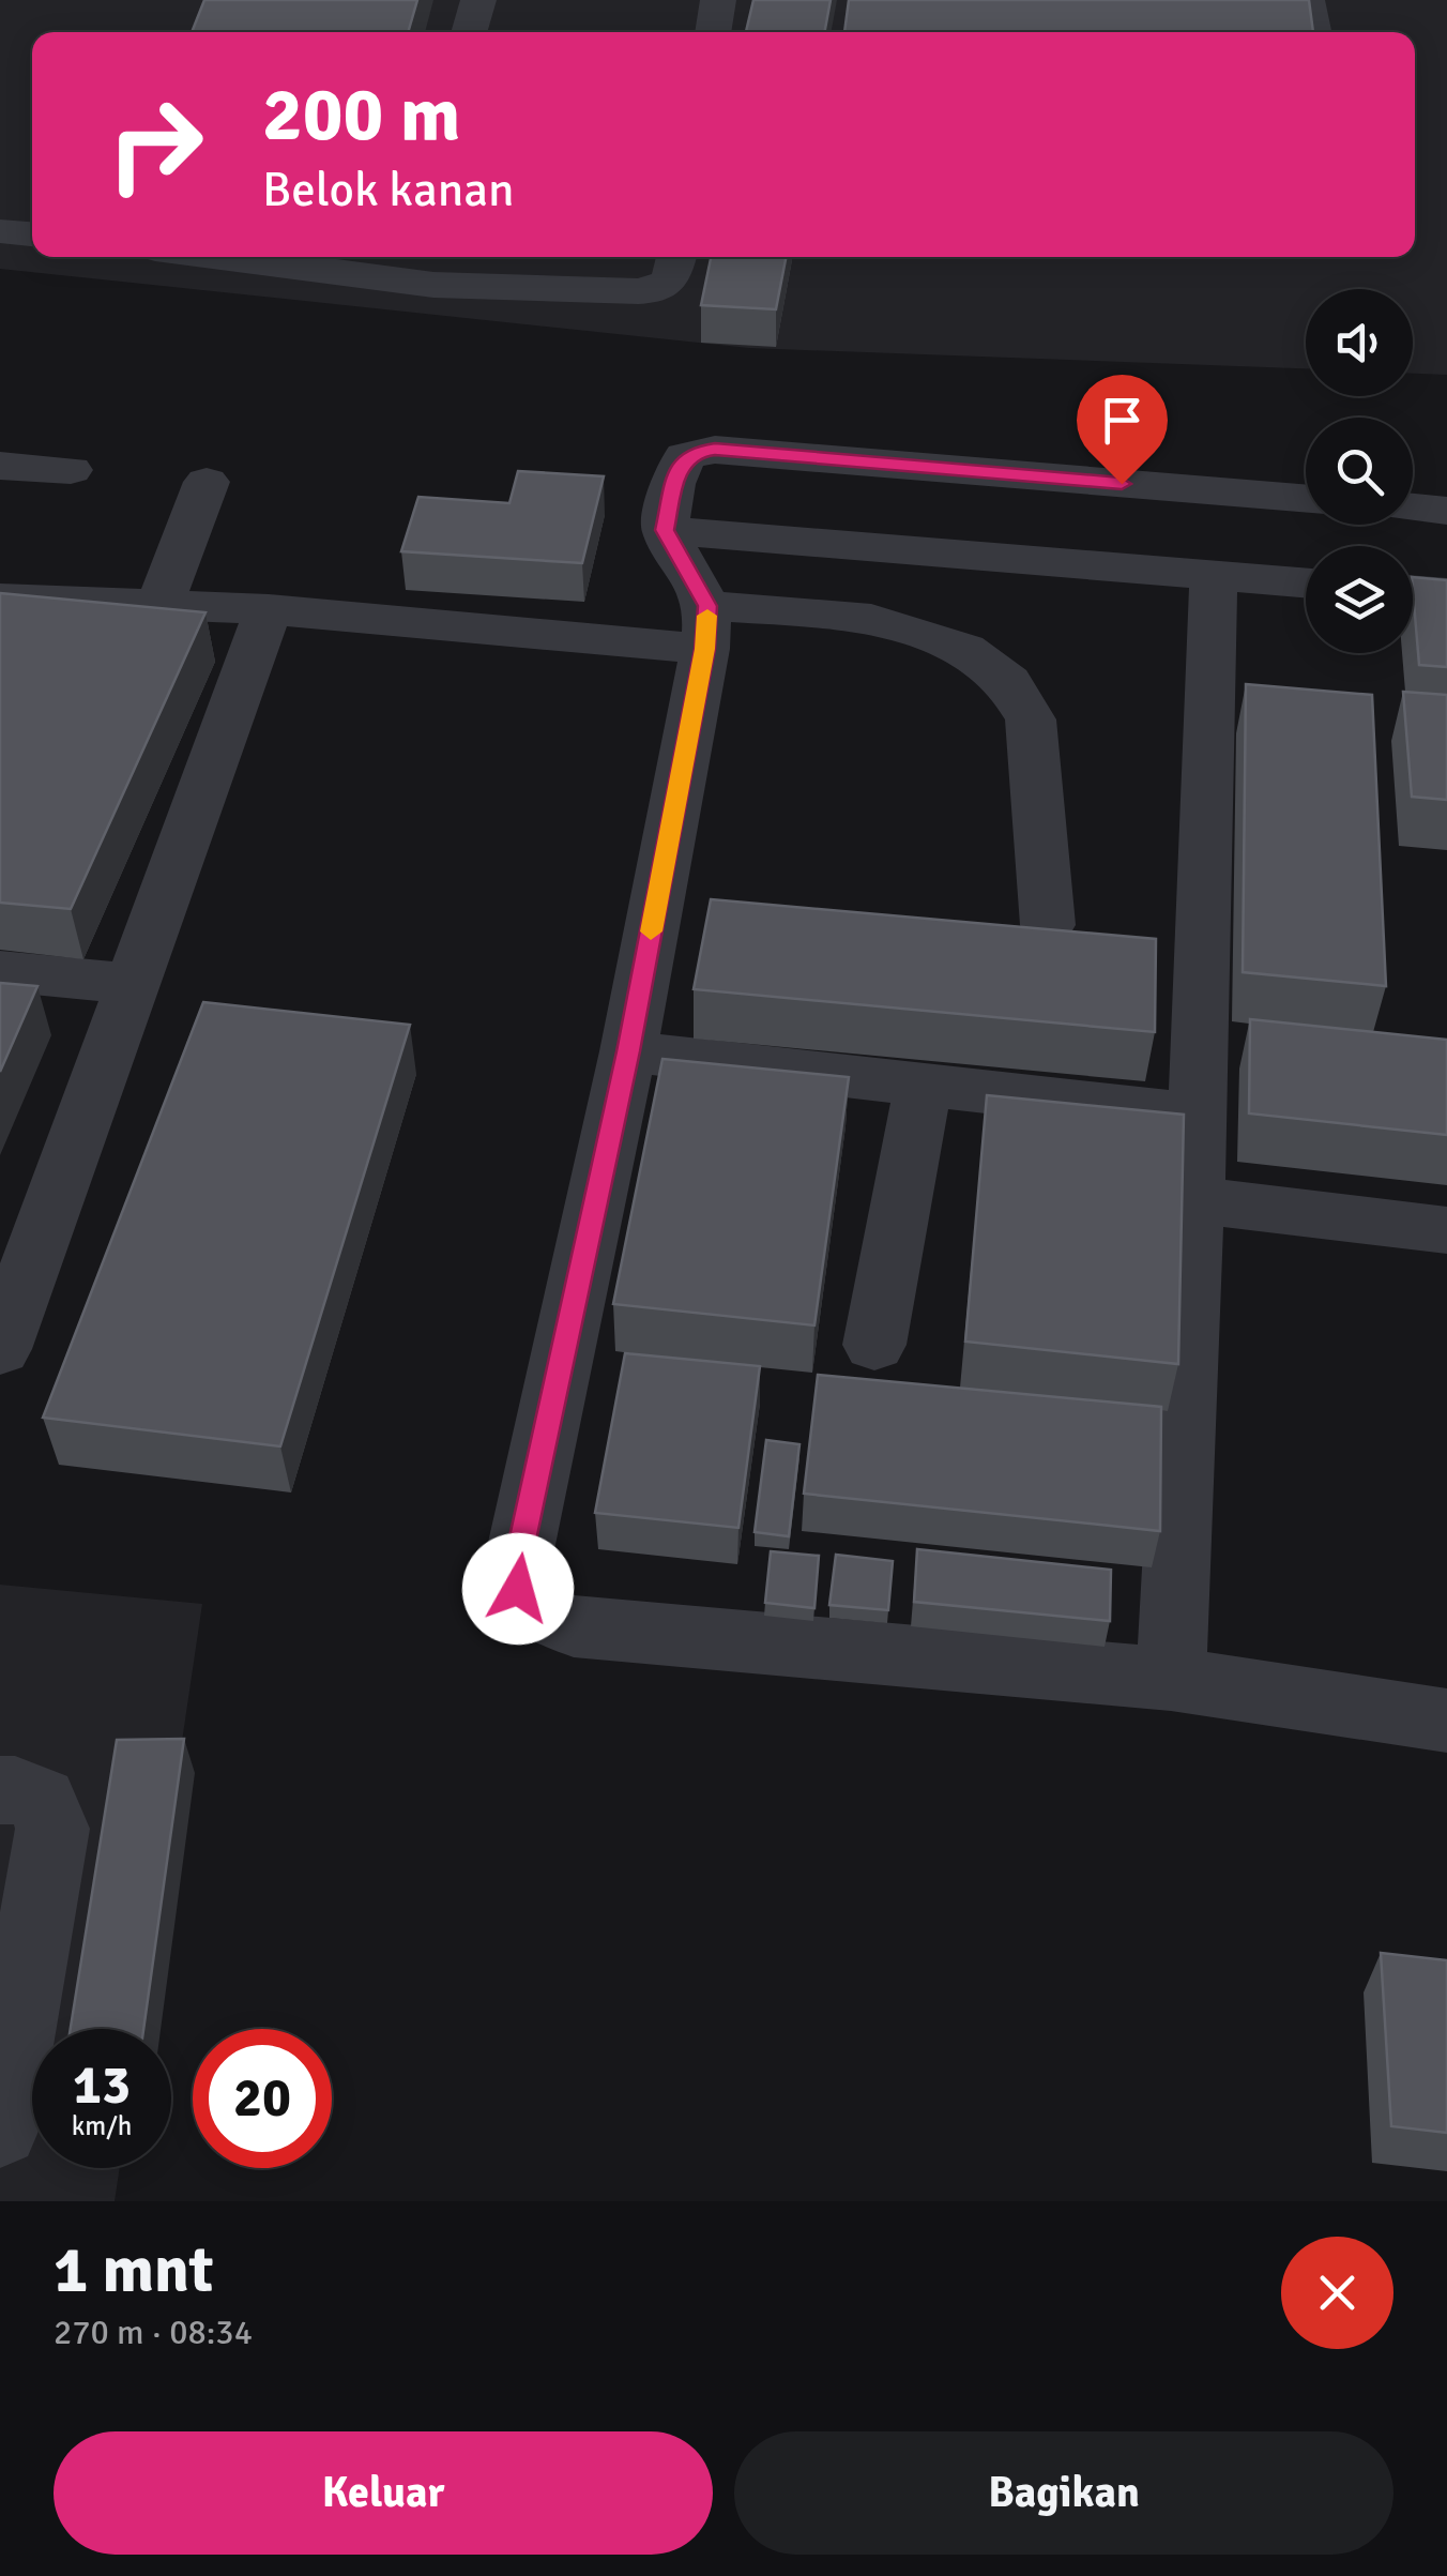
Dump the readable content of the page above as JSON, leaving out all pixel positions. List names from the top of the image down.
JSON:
{
  "page": {
    "turn": ["200 m", "Belok kanan"],
    "speed": "13 km/h",
    "limit": "20",
    "heading": ["1 mnt", "270 m · 08:34"],
    "buttons": ["Keluar", "Bagikan"]
  }
}
